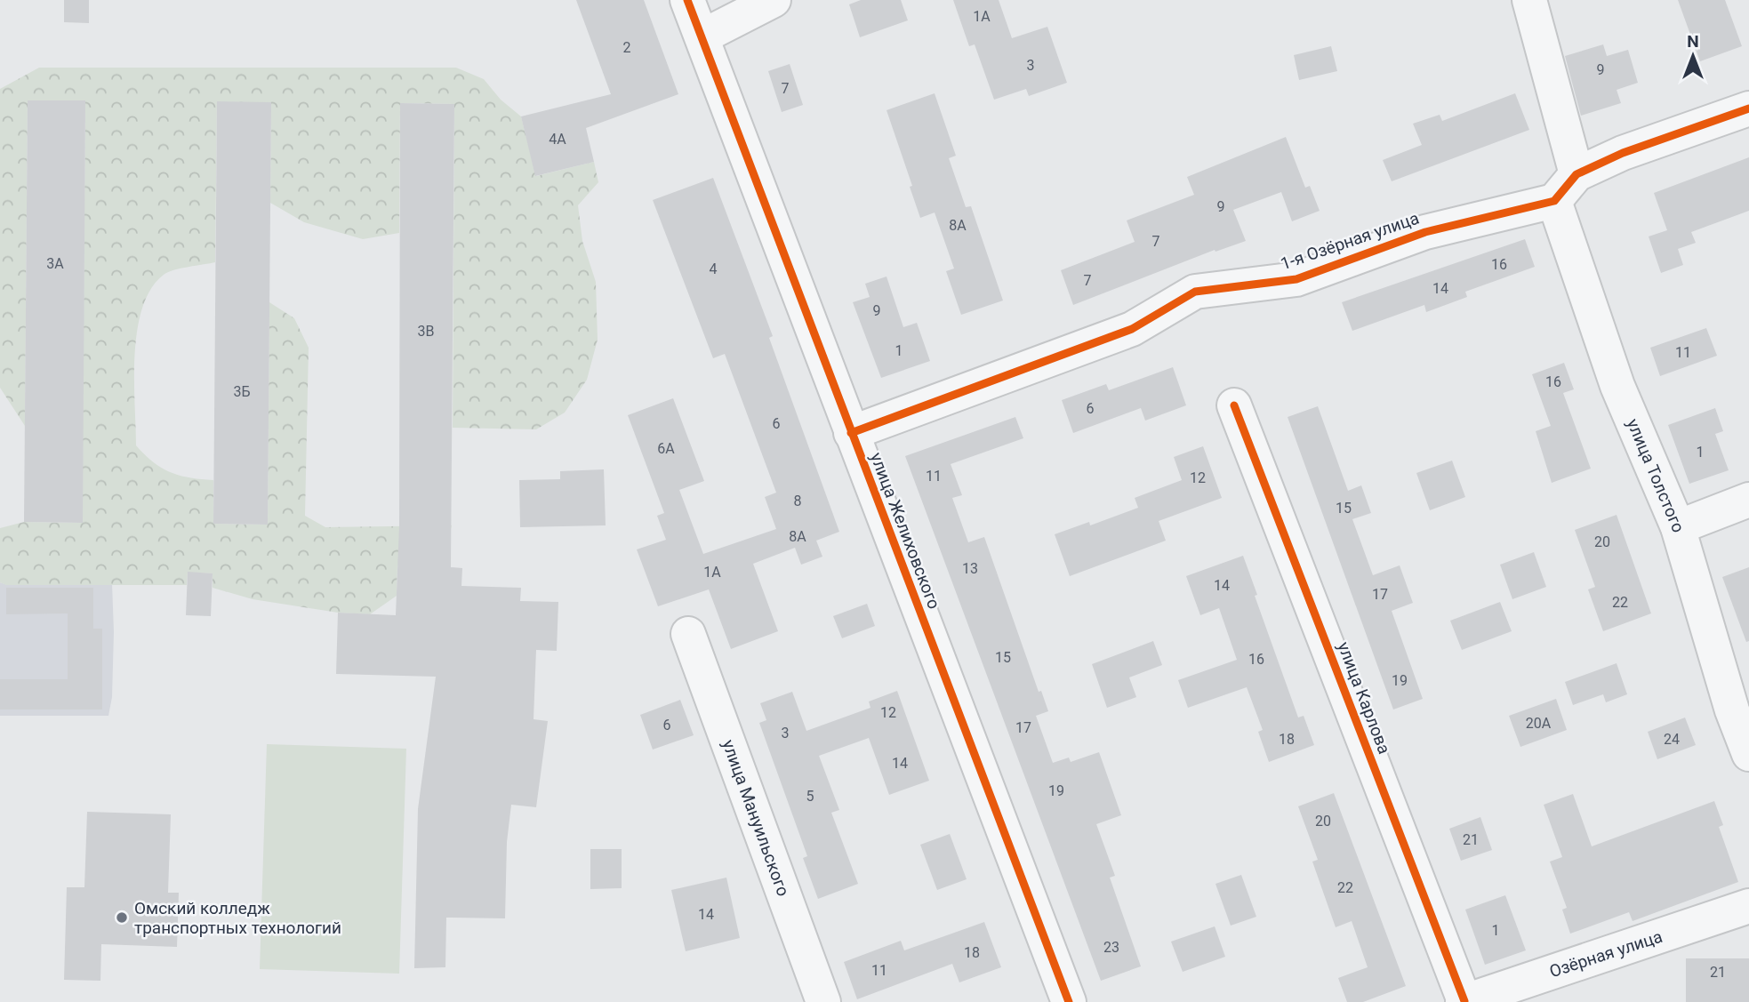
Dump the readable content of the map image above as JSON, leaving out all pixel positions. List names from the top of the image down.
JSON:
{
  "streets": {
    "street": [
      "1-я Озёрная улица",
      "улица Толстого",
      "улица Желиховского",
      "улица Карлова",
      "улица Мануильского",
      "Озёрная улица"
    ]
  },
  "crossings": [
    ["1-я Озёрная улица", "улица Толстого"],
    ["1-я Озёрная улица", "улица Желиховского"],
    ["улица Карлова", "Озёрная улица"]
  ],
  "places": ["Омский колледж транспортных технологий"],
  "house_numbers": [
    "1А",
    "2",
    "3",
    "9",
    "7",
    "4А",
    "9",
    "8А",
    "7",
    "3А",
    "16",
    "4",
    "7",
    "14",
    "9",
    "3В",
    "1",
    "11",
    "16",
    "3Б",
    "6",
    "6",
    "6А",
    "1",
    "11",
    "12",
    "8",
    "15",
    "8А",
    "20",
    "13",
    "1А",
    "14",
    "17",
    "22",
    "15",
    "16",
    "19",
    "12",
    "20А",
    "6",
    "17",
    "3",
    "18",
    "24",
    "14",
    "19",
    "5",
    "20",
    "21",
    "22",
    "14",
    "1",
    "23",
    "18",
    "11",
    "21"
  ],
  "north": "top"
}
